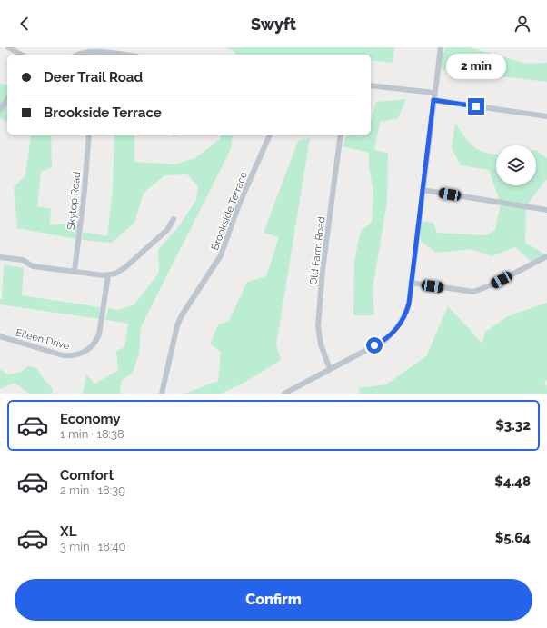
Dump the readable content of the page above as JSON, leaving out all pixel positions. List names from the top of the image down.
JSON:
{
  "streets": {
    "street": [
      "Skytop Road",
      "Brookside Terrace",
      "Old Farm Road",
      "Eileen Drive"
    ]
  },
  "page": {
    "header": "Swyft",
    "bubble": "2 min",
    "banner": ["Deer Trail Road", "Brookside Terrace"],
    "list": [
      {
        "name": "Economy",
        "note": "1 min · 18:38",
        "value": "$3.32"
      },
      {
        "name": "Comfort",
        "note": "2 min · 18:39",
        "value": "$4.48"
      },
      {
        "name": "XL",
        "note": "3 min · 18:40",
        "value": "$5.64"
      }
    ],
    "buttons": "Confirm"
  }
}
